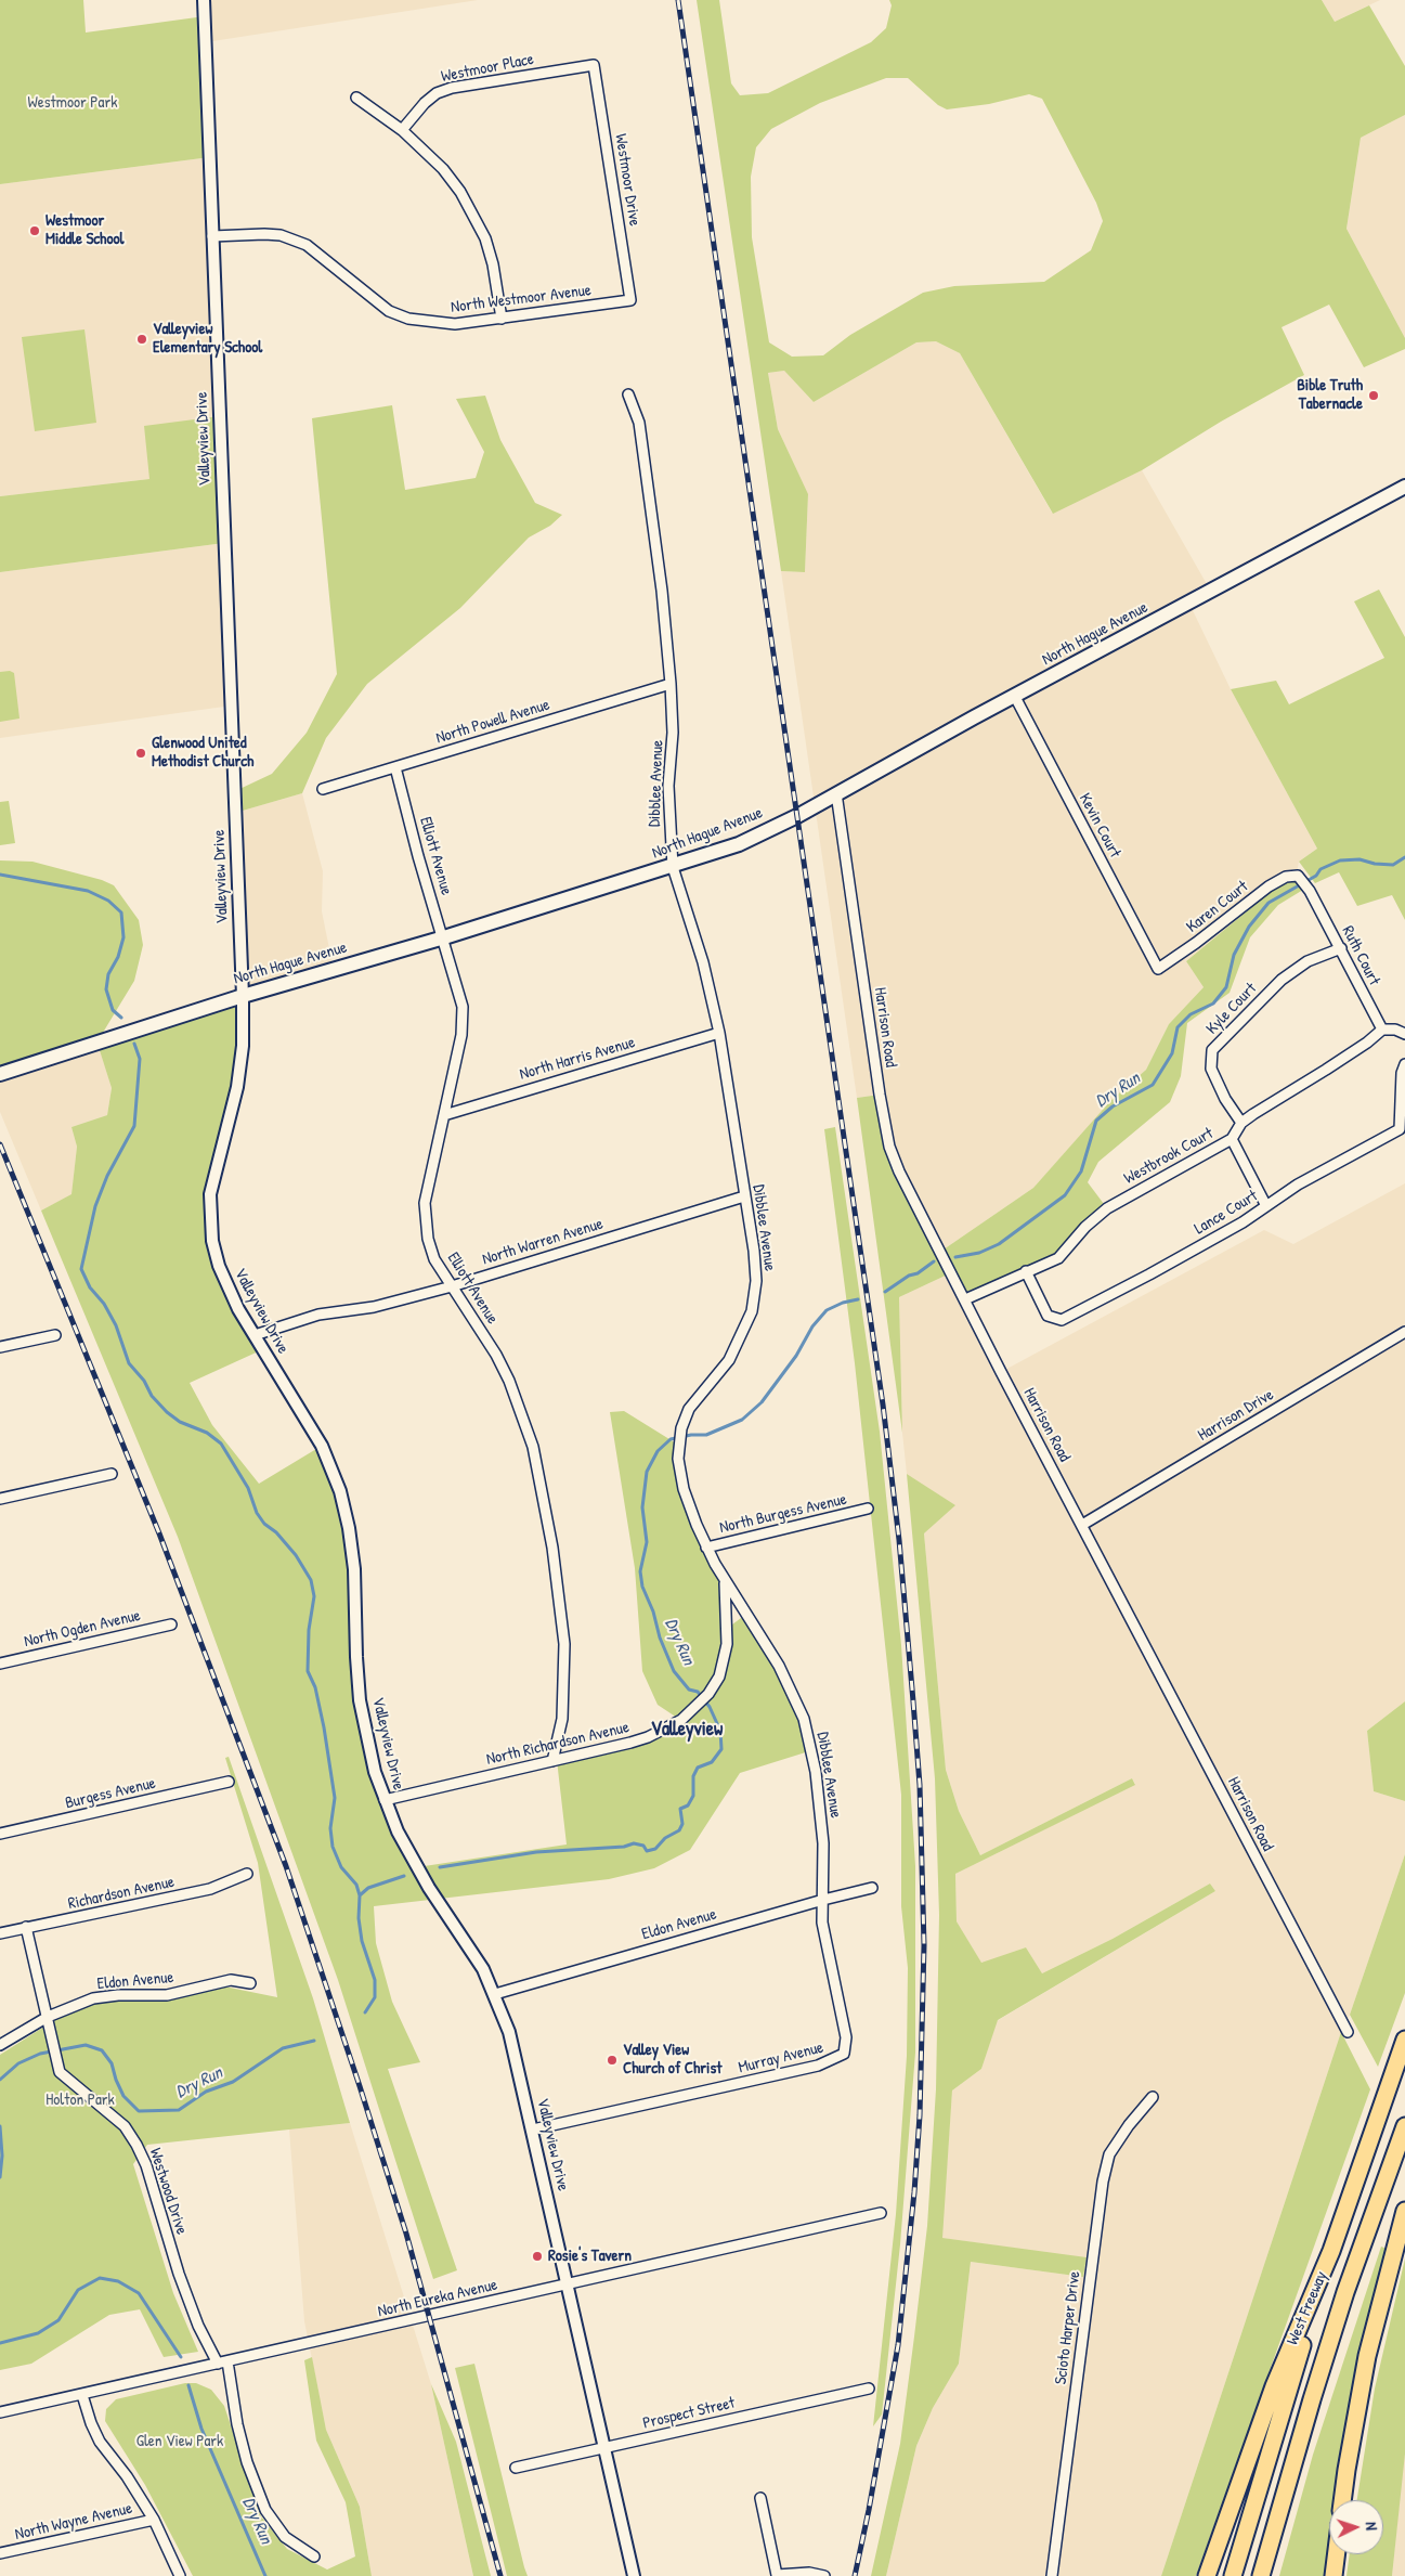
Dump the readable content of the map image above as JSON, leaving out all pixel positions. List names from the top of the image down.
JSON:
{
  "streets": {
    "highway": ["West Freeway"],
    "main road": ["North Hague Avenue"],
    "street": [
      "Westmoor Place",
      "Westmoor Drive",
      "North Westmoor Avenue",
      "Valleyview Drive",
      "North Powell Avenue",
      "Dibblee Avenue",
      "Kevin Court",
      "Elliott Avenue",
      "Karen Court",
      "Ruth Court",
      "Kyle Court",
      "Harrison Road",
      "North Harris Avenue",
      "Westbrook Court",
      "Lance Court",
      "North Warren Avenue",
      "Harrison Drive",
      "North Burgess Avenue",
      "North Ogden Avenue",
      "North Richardson Avenue",
      "Burgess Avenue",
      "Richardson Avenue",
      "Eldon Avenue",
      "Murray Avenue",
      "Westwood Drive",
      "North Eureka Avenue",
      "Scioto Harper Drive",
      "Prospect Street",
      "North Wayne Avenue"
    ]
  },
  "crossings": [
    ["Westmoor Place", "Westmoor Drive"],
    ["Westmoor Drive", "North Westmoor Avenue"],
    ["North Westmoor Avenue", "Valleyview Drive"],
    ["Valleyview Drive", "North Hague Avenue"],
    ["Valleyview Drive", "North Warren Avenue"],
    ["Valleyview Drive", "North Richardson Avenue"],
    ["Valleyview Drive", "Eldon Avenue"],
    ["Valleyview Drive", "Murray Avenue"],
    ["Valleyview Drive", "North Eureka Avenue"],
    ["Valleyview Drive", "Prospect Street"],
    ["North Hague Avenue", "Dibblee Avenue"],
    ["North Hague Avenue", "Kevin Court"],
    ["North Hague Avenue", "Elliott Avenue"],
    ["North Hague Avenue", "Harrison Road"],
    ["North Powell Avenue", "Dibblee Avenue"],
    ["North Powell Avenue", "Elliott Avenue"],
    ["Dibblee Avenue", "North Harris Avenue"],
    ["Dibblee Avenue", "North Warren Avenue"],
    ["Dibblee Avenue", "North Burgess Avenue"],
    ["Dibblee Avenue", "North Richardson Avenue"],
    ["Dibblee Avenue", "Eldon Avenue"],
    ["Dibblee Avenue", "Murray Avenue"],
    ["Kevin Court", "Karen Court"],
    ["Elliott Avenue", "North Harris Avenue"],
    ["Elliott Avenue", "North Warren Avenue"],
    ["Elliott Avenue", "North Richardson Avenue"],
    ["Karen Court", "Ruth Court"],
    ["Ruth Court", "Kyle Court"],
    ["Ruth Court", "Westbrook Court"],
    ["Kyle Court", "Westbrook Court"],
    ["Harrison Road", "Westbrook Court"],
    ["Harrison Road", "Harrison Drive"],
    ["Westbrook Court", "Lance Court"],
    ["Richardson Avenue", "Westwood Drive"],
    ["Eldon Avenue", "Westwood Drive"],
    ["Westwood Drive", "North Eureka Avenue"]
  ],
  "districts": ["Valleyview"],
  "water": ["Dry Run"],
  "parks": ["Westmoor Park", "Holton Park", "Glen View Park"],
  "places": [
    "Westmoor Middle School",
    "Valleyview Elementary School",
    "Bible Truth Tabernacle",
    "Glenwood United Methodist Church",
    "Valley View Church of Christ",
    "Rosie's Tavern"
  ],
  "north": "right"
}
